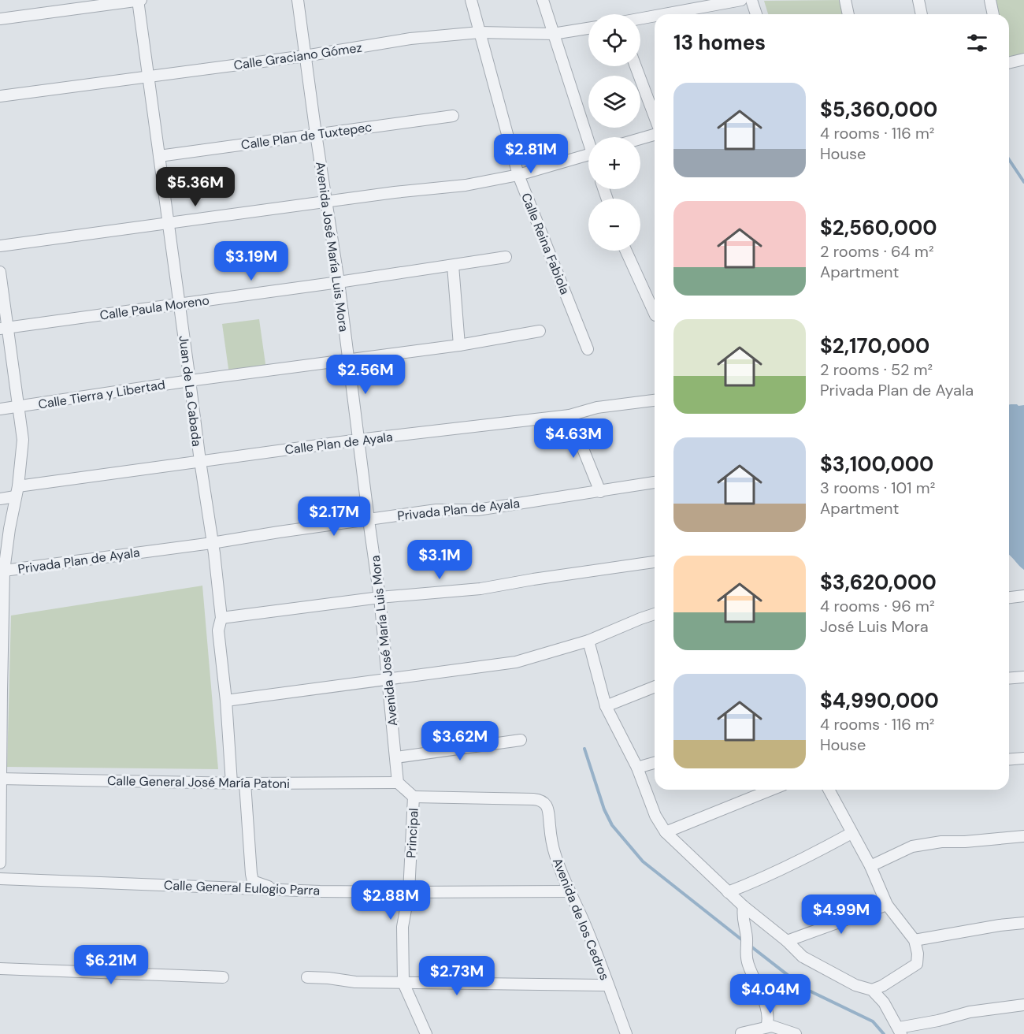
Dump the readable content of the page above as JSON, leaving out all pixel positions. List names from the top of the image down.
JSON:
{
  "streets": {
    "street": [
      "Calle Graciano Gómez",
      "Calle Plan de Tuxtepec",
      "Calle Reina Fabiola",
      "Avenida José María Luis Mora",
      "Calle Paula Moreno",
      "Juan de La Cabada",
      "Calle Tierra y Libertad",
      "Calle Plan de Ayala",
      "Privada Plan de Ayala",
      "Calle General José María Patoni",
      "Principal",
      "Calle General Eulogio Parra",
      "Avenida de los Cedros"
    ]
  },
  "crossings": [
    ["Calle Graciano Gómez", "Calle Reina Fabiola"],
    ["Calle Graciano Gómez", "Avenida José María Luis Mora"],
    ["Calle Graciano Gómez", "Juan de La Cabada"],
    ["Calle Plan de Tuxtepec", "Avenida José María Luis Mora"],
    ["Calle Plan de Tuxtepec", "Juan de La Cabada"],
    ["Avenida José María Luis Mora", "Calle Paula Moreno"],
    ["Avenida José María Luis Mora", "Calle Tierra y Libertad"],
    ["Avenida José María Luis Mora", "Calle Plan de Ayala"],
    ["Avenida José María Luis Mora", "Privada Plan de Ayala"],
    ["Avenida José María Luis Mora", "Calle General José María Patoni"],
    ["Calle Paula Moreno", "Juan de La Cabada"],
    ["Juan de La Cabada", "Calle Tierra y Libertad"],
    ["Juan de La Cabada", "Calle Plan de Ayala"],
    ["Juan de La Cabada", "Privada Plan de Ayala"],
    ["Juan de La Cabada", "Calle General José María Patoni"],
    ["Principal", "Calle General Eulogio Parra"],
    ["Principal", "Avenida de los Cedros"],
    ["Calle General Eulogio Parra", "Avenida de los Cedros"]
  ],
  "page": {
    "map_buttons": ["+", "−"],
    "heading": "13 homes",
    "list": [
      {
        "name": "$5,360,000",
        "note": "4 rooms · 116 m² · House"
      },
      {
        "name": "$2,560,000",
        "note": "2 rooms · 64 m² · Apartment"
      },
      {
        "name": "$2,170,000",
        "note": "2 rooms · 52 m² · Privada Plan de Ayala"
      },
      {
        "name": "$3,100,000",
        "note": "3 rooms · 101 m² · Apartment"
      },
      {
        "name": "$3,620,000",
        "note": "4 rooms · 96 m² · José Luis Mora"
      },
      {
        "name": "$4,990,000",
        "note": "4 rooms · 116 m² · House"
      }
    ],
    "price": [
      "$2.81M",
      "$5.36M",
      "$3.19M",
      "$2.56M",
      "$4.63M",
      "$2.17M",
      "$3.1M",
      "$3.62M",
      "$2.88M",
      "$4.99M",
      "$6.21M",
      "$2.73M",
      "$4.04M"
    ]
  }
}
